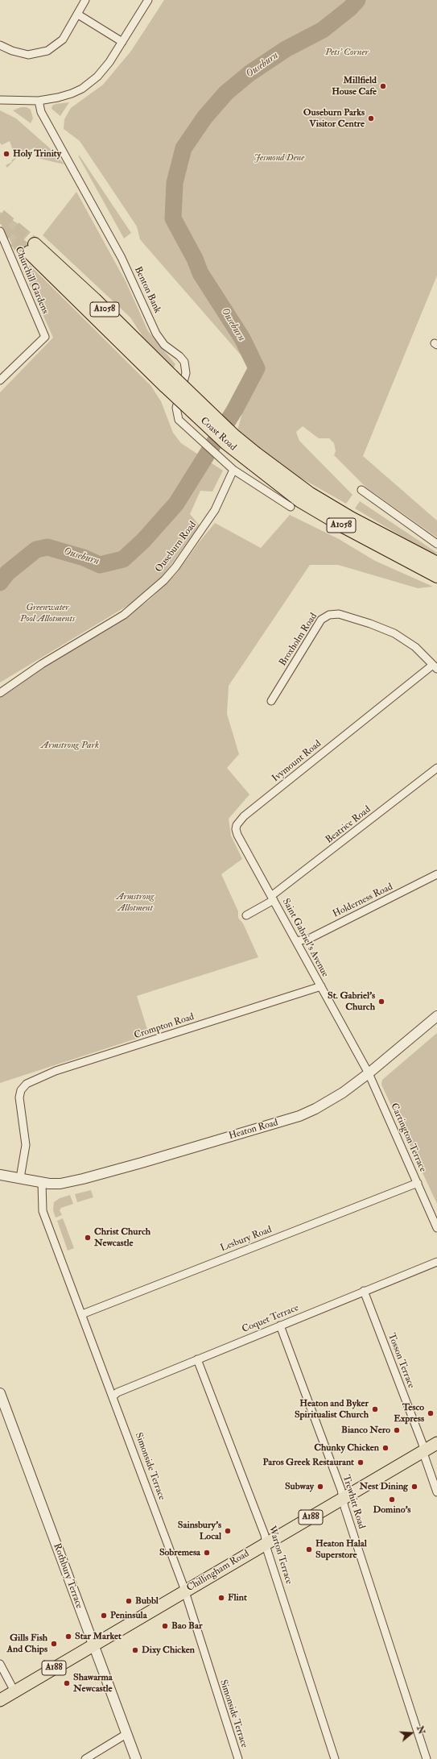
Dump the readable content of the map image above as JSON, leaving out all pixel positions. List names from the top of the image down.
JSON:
{
  "streets": {
    "highway": ["A1058", "Coast Road"],
    "main road": ["A188", "Chillingham Road"],
    "street": [
      "Churchill Gardens",
      "Benton Bank",
      "Ouseburn Road",
      "Broxholm Road",
      "Ivymount Road",
      "Beatrice Road",
      "Holderness Road",
      "Saint Gabriel's Avenue",
      "Crompton Road",
      "Heaton Road",
      "Cartington Terrace",
      "Lesbury Road",
      "Coquet Terrace",
      "Tosson Terrace",
      "Simonside Terrace",
      "Trewhitt Road",
      "Warton Terrace",
      "Rothbury Terrace"
    ]
  },
  "crossings": [
    ["Benton Bank", "Ouseburn Road"],
    ["Broxholm Road", "Ivymount Road"],
    ["Ivymount Road", "Beatrice Road"],
    ["Ivymount Road", "Saint Gabriel's Avenue"],
    ["Beatrice Road", "Saint Gabriel's Avenue"],
    ["Holderness Road", "Saint Gabriel's Avenue"],
    ["Saint Gabriel's Avenue", "Crompton Road"],
    ["Saint Gabriel's Avenue", "Heaton Road"],
    ["Saint Gabriel's Avenue", "Cartington Terrace"],
    ["Crompton Road", "Heaton Road"],
    ["Heaton Road", "Cartington Terrace"],
    ["Heaton Road", "Simonside Terrace"],
    ["Cartington Terrace", "Lesbury Road"],
    ["Lesbury Road", "Simonside Terrace"],
    ["Coquet Terrace", "Tosson Terrace"],
    ["Coquet Terrace", "Simonside Terrace"],
    ["Coquet Terrace", "Trewhitt Road"],
    ["Coquet Terrace", "Warton Terrace"],
    ["Tosson Terrace", "Chillingham Road"],
    ["Simonside Terrace", "Chillingham Road"],
    ["Trewhitt Road", "Chillingham Road"],
    ["Warton Terrace", "Chillingham Road"],
    ["Chillingham Road", "Rothbury Terrace"]
  ],
  "water": ["Ouseburn"],
  "parks": [
    "Pets' Corner",
    "Jesmond Dene",
    "Greenwater Pool Allotments",
    "Armstrong Park",
    "Armstrong Allotment"
  ],
  "places": [
    "Millfield House Cafe",
    "Ouseburn Parks Visitor Centre",
    "Holy Trinity",
    "St. Gabriel's Church",
    "Christ Church Newcastle",
    "Heaton and Byker Spiritualist Church",
    "Tesco Express",
    "Bianco Nero",
    "Chunky Chicken",
    "Paros Greek Restaurant",
    "Subway",
    "Nest Dining",
    "Domino's",
    "Sainsbury's Local",
    "Heaton Halal Superstore",
    "Sobremesa",
    "Flint",
    "Bubbl",
    "Peninsula",
    "Bao Bar",
    "Star Market",
    "Gills Fish And Chips",
    "Dixy Chicken",
    "Shawarma Newcastle"
  ],
  "north": "right"
}
